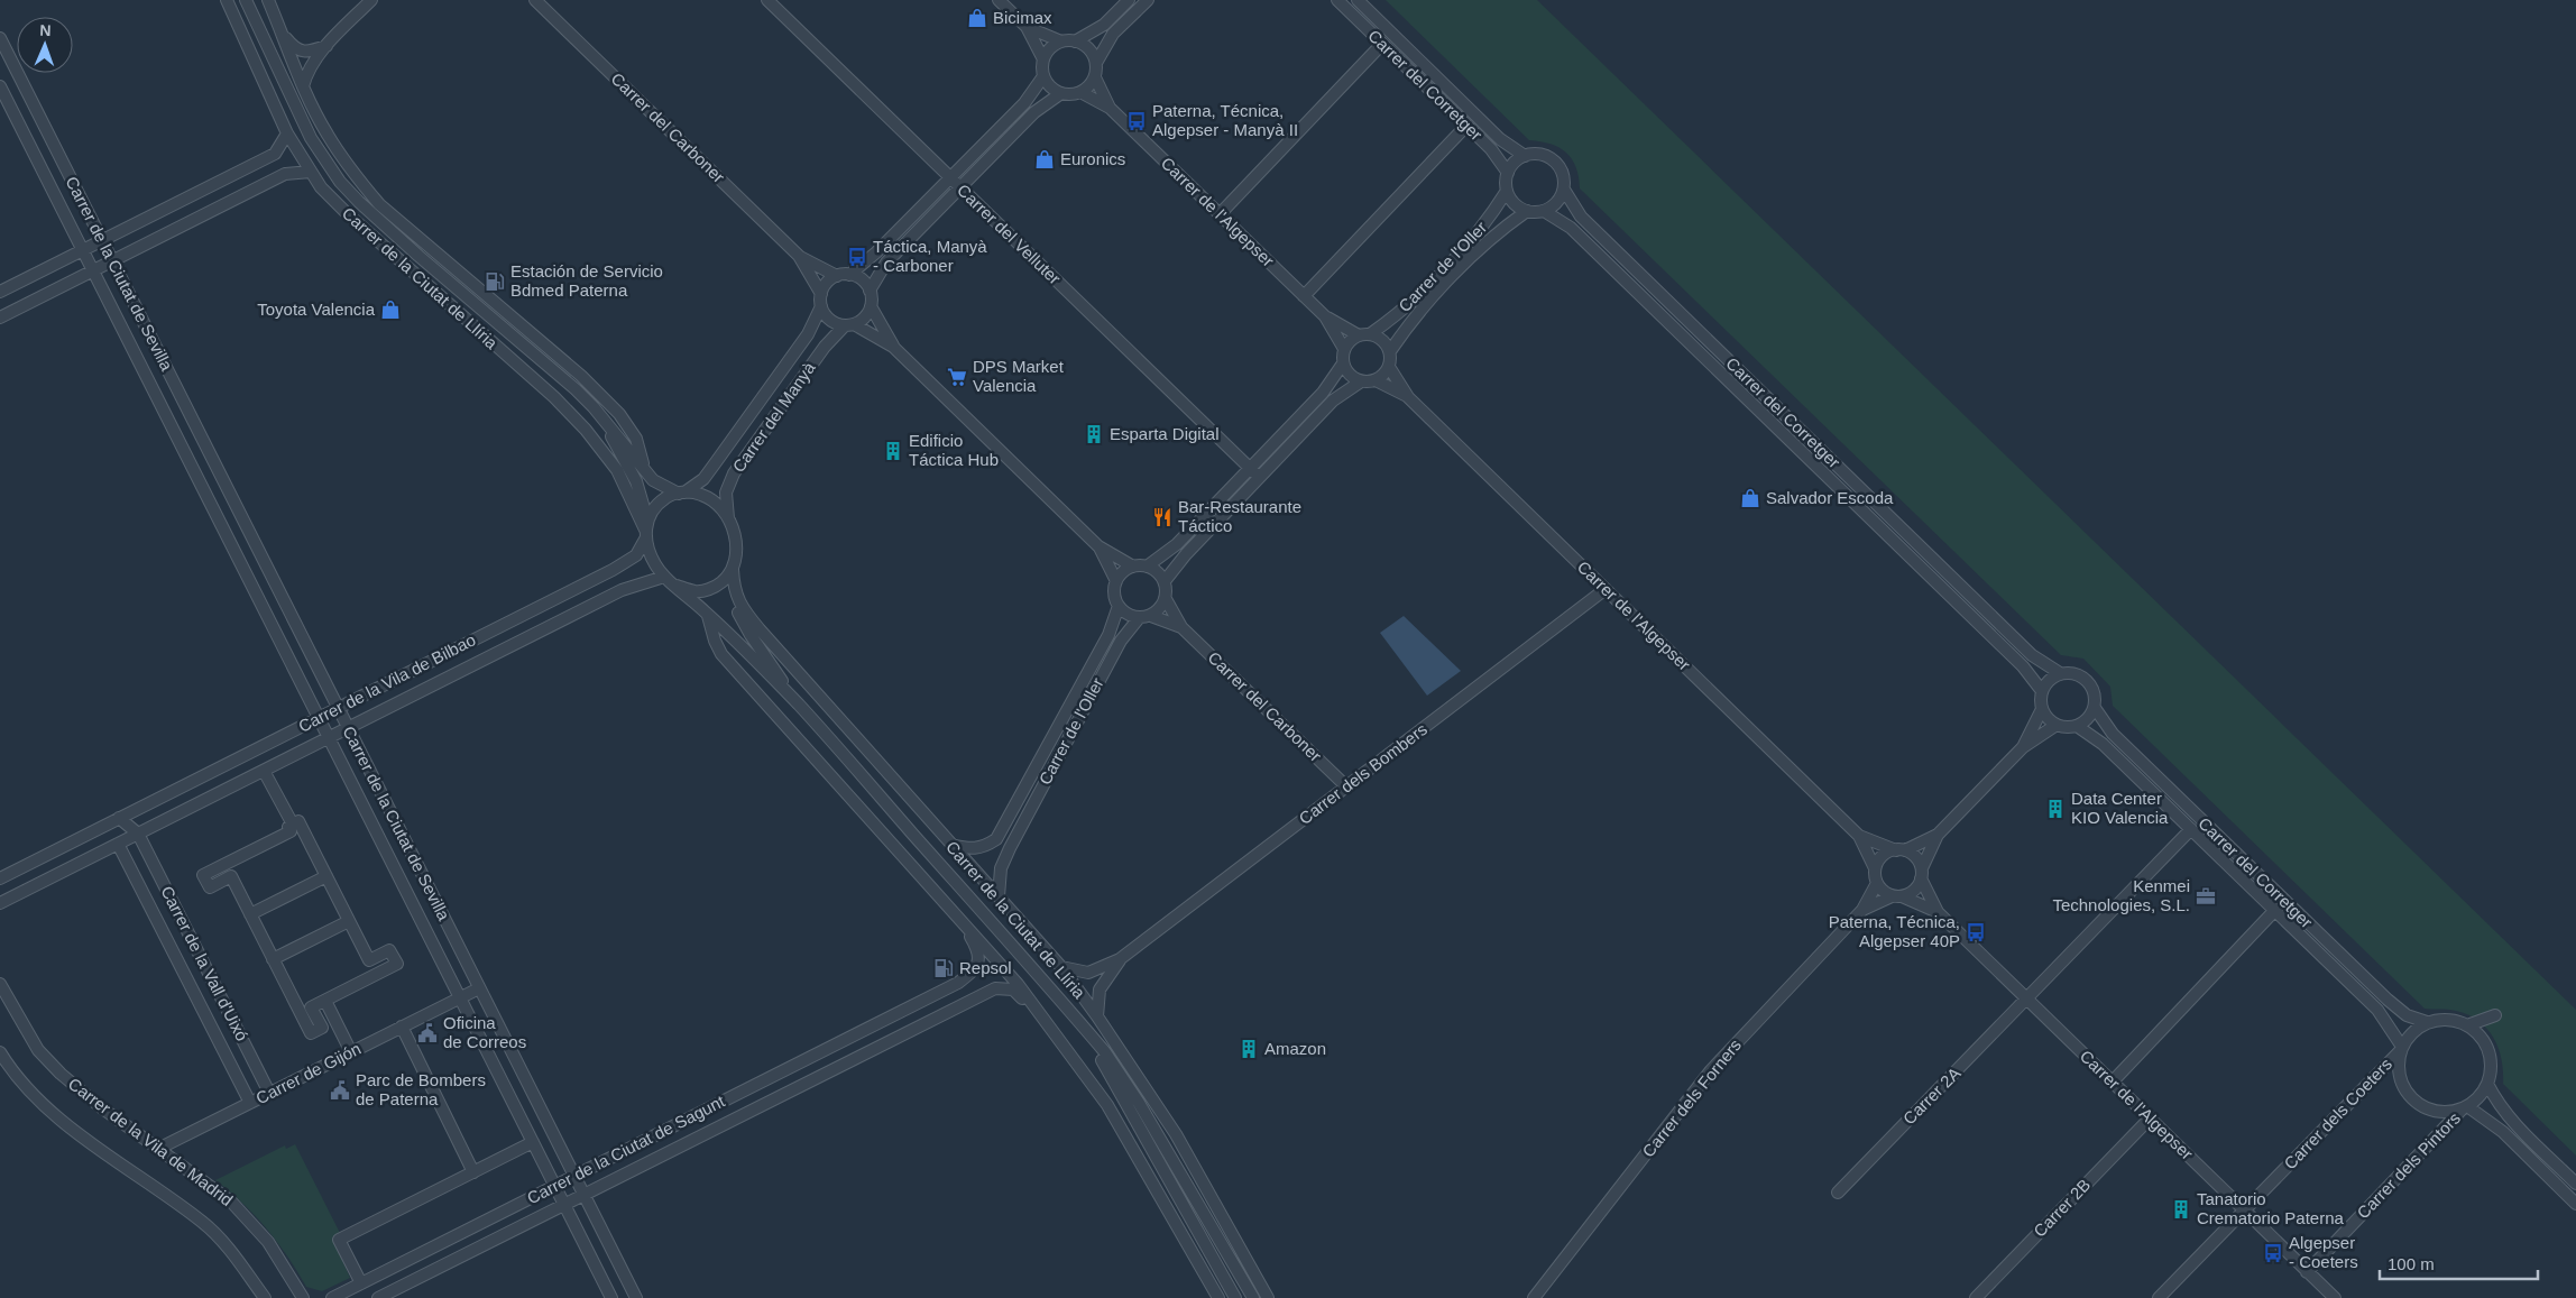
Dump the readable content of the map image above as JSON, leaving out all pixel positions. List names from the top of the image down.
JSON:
{
  "streets": {
    "street": [
      "Carrer del Corretger",
      "Carrer del Carboner",
      "Carrer de l'Algepser",
      "Carrer del Velluter",
      "Carrer de l'Oller",
      "Carrer de la Ciutat de Sevilla",
      "Carrer de la Ciutat de Llíria",
      "Carrer del Manyà",
      "Carrer de la Vila de Bilbao",
      "Carrer dels Bombers",
      "Carrer de la Vall d'Uixó",
      "Carrer de Gijón",
      "Carrer 2A",
      "Carrer dels Forners",
      "Carrer dels Coeters",
      "Carrer de la Vila de Madrid",
      "Carrer de la Ciutat de Sagunt",
      "Carrer dels Pintors",
      "Carrer 2B"
    ]
  },
  "crossings": [
    ["Carrer del Corretger", "Carrer de l'Oller"],
    ["Carrer del Corretger", "Carrer 2A"],
    ["Carrer del Corretger", "Carrer dels Coeters"],
    ["Carrer del Corretger", "Carrer dels Pintors"],
    ["Carrer del Carboner", "Carrer de l'Oller"],
    ["Carrer del Carboner", "Carrer del Manyà"],
    ["Carrer del Carboner", "Carrer dels Bombers"],
    ["Carrer de l'Algepser", "Carrer dels Bombers"],
    ["Carrer de l'Algepser", "Carrer 2A"],
    ["Carrer de l'Algepser", "Carrer dels Coeters"],
    ["Carrer de l'Algepser", "Carrer dels Pintors"],
    ["Carrer de l'Algepser", "Carrer 2B"],
    ["Carrer de l'Oller", "Carrer de la Ciutat de Llíria"],
    ["Carrer de la Ciutat de Sevilla", "Carrer de la Vila de Bilbao"],
    ["Carrer de la Ciutat de Sevilla", "Carrer de Gijón"],
    ["Carrer de la Ciutat de Sevilla", "Carrer de la Ciutat de Sagunt"],
    ["Carrer de la Ciutat de Llíria", "Carrer del Manyà"],
    ["Carrer de la Ciutat de Llíria", "Carrer de la Vila de Bilbao"],
    ["Carrer de la Ciutat de Llíria", "Carrer dels Bombers"],
    ["Carrer del Manyà", "Carrer de la Vila de Bilbao"],
    ["Carrer de la Vila de Bilbao", "Carrer de la Vall d'Uixó"],
    ["Carrer de la Vall d'Uixó", "Carrer de Gijón"],
    ["Carrer de Gijón", "Carrer de la Vila de Madrid"],
    ["Carrer dels Coeters", "Carrer dels Pintors"]
  ],
  "places": {
    "shop": [
      "Bicimax",
      "Euronics",
      "Toyota Valencia",
      "Salvador Escoda"
    ],
    "bus stop": [
      "Paterna, Técnica, Algepser - Manyà II",
      "Táctica, Manyà - Carboner",
      "Paterna, Técnica, Algepser 40P",
      "Algepser - Coeters"
    ],
    "fuel station": ["Estación de Servicio Bdmed Paterna", "Repsol"],
    "supermarket": ["DPS Market Valencia"],
    "building": [
      "Esparta Digital",
      "Edificio Táctica Hub",
      "Data Center KIO Valencia",
      "Amazon",
      "Tanatorio Crematorio Paterna"
    ],
    "restaurant": ["Bar-Restaurante Táctico"],
    "office": ["Kenmei Technologies, S.L."],
    "public building": ["Oficina de Correos", "Parc de Bombers de Paterna"]
  },
  "scale_bar": "100 m",
  "north": "top"
}
